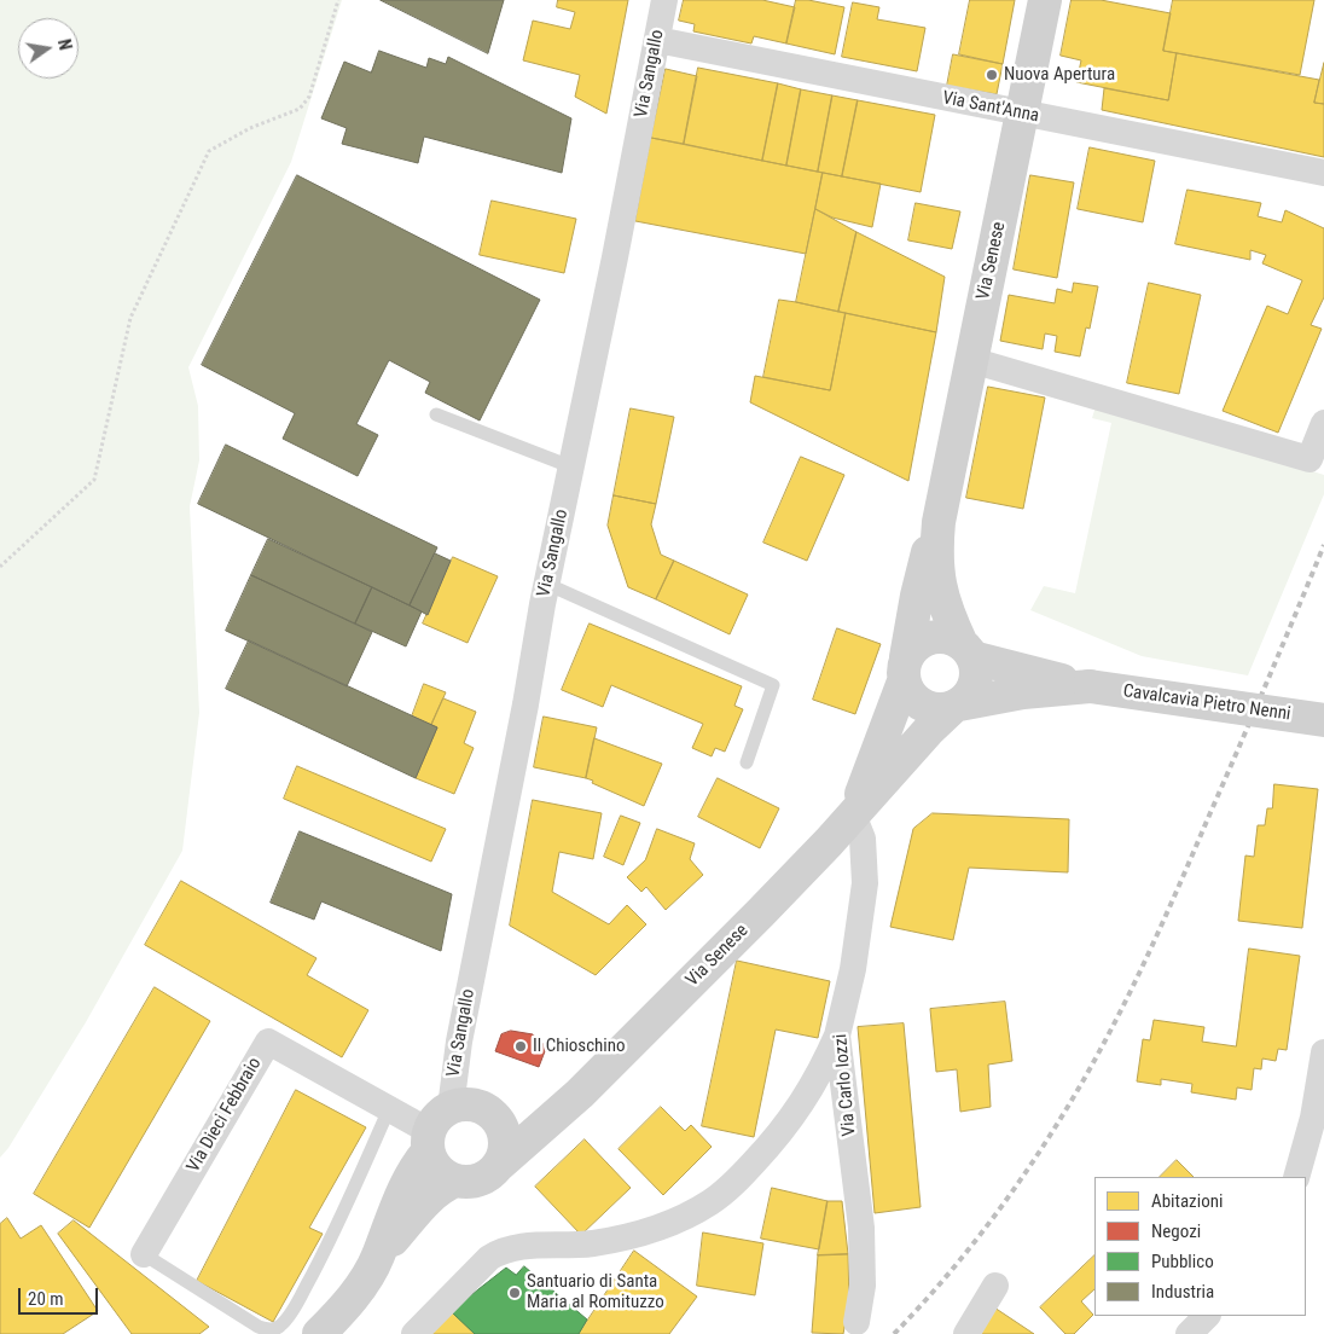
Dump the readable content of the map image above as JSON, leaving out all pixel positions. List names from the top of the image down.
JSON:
{
  "streets": {
    "main road": ["Via Senese", "Cavalcavia Pietro Nenni"],
    "street": [
      "Via Sangallo",
      "Via Sant'Anna",
      "Via Carlo Iozzi",
      "Via Dieci Febbraio"
    ]
  },
  "crossings": [
    ["Via Sangallo", "Via Sant'Anna"],
    ["Via Sangallo", "Via Senese"],
    ["Via Sangallo", "Via Dieci Febbraio"],
    ["Via Sant'Anna", "Via Senese"],
    ["Via Senese", "Cavalcavia Pietro Nenni"],
    ["Via Senese", "Via Carlo Iozzi"],
    ["Via Senese", "Via Dieci Febbraio"]
  ],
  "places": ["Nuova Apertura", "Il Chioschino", "Santuario di Santa Maria al Romituzzo"],
  "legend": [
    "Abitazioni",
    "Negozi",
    "Pubblico",
    "Industria"
  ],
  "scale_bar": "20 m",
  "north": "right"
}
